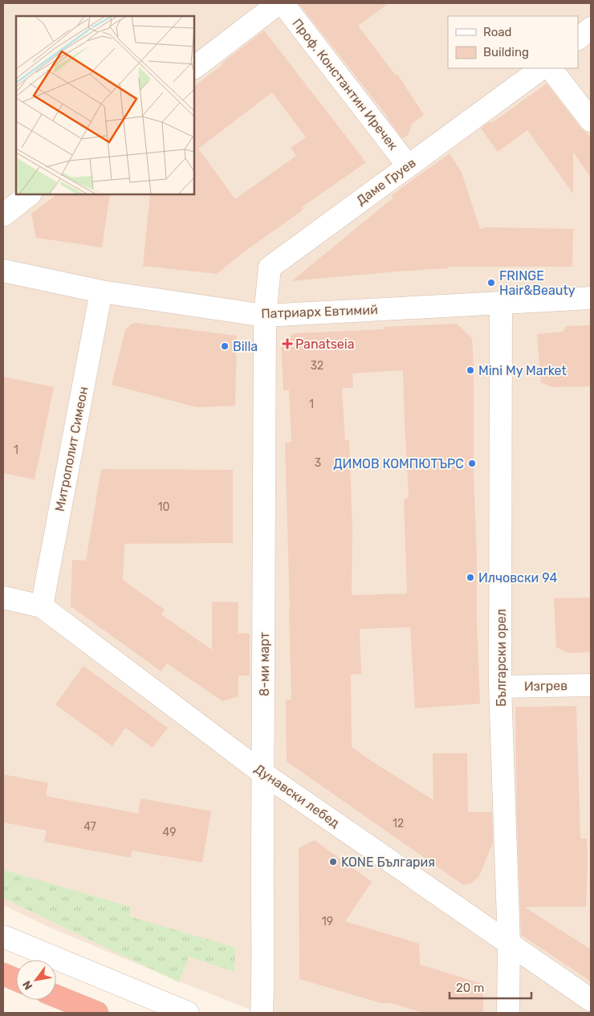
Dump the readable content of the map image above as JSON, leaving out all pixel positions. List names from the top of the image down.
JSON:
{
  "streets": {
    "street": [
      "Проф. Константин Иречек",
      "Даме Груев",
      "Патриарх Евтимий",
      "Митрополит Симеон",
      "Български орел",
      "8-ми март",
      "Изгрев",
      "Дунавски лебед"
    ]
  },
  "crossings": [
    ["Проф. Константин Иречек", "Даме Груев"],
    ["Даме Груев", "Патриарх Евтимий"],
    ["Даме Груев", "8-ми март"],
    ["Патриарх Евтимий", "Митрополит Симеон"],
    ["Патриарх Евтимий", "Български орел"],
    ["Патриарх Евтимий", "8-ми март"],
    ["Митрополит Симеон", "Дунавски лебед"],
    ["Български орел", "Изгрев"],
    ["Български орел", "Дунавски лебед"],
    ["8-ми март", "Дунавски лебед"]
  ],
  "places": {
    "other": [
      "FRINGE Hair&Beauty",
      "Billa",
      "Mini My Market",
      "ДИМОВ КОМПЮТЪРС",
      "Илчовски 94",
      "KONE България"
    ],
    "health": ["Panatseia"]
  },
  "house_numbers": [
    "32",
    "1",
    "1",
    "3",
    "10",
    "12",
    "47",
    "49",
    "19"
  ],
  "legend": ["Road", "Building"],
  "scale_bar": "20 m",
  "north": "bottom left"
}
